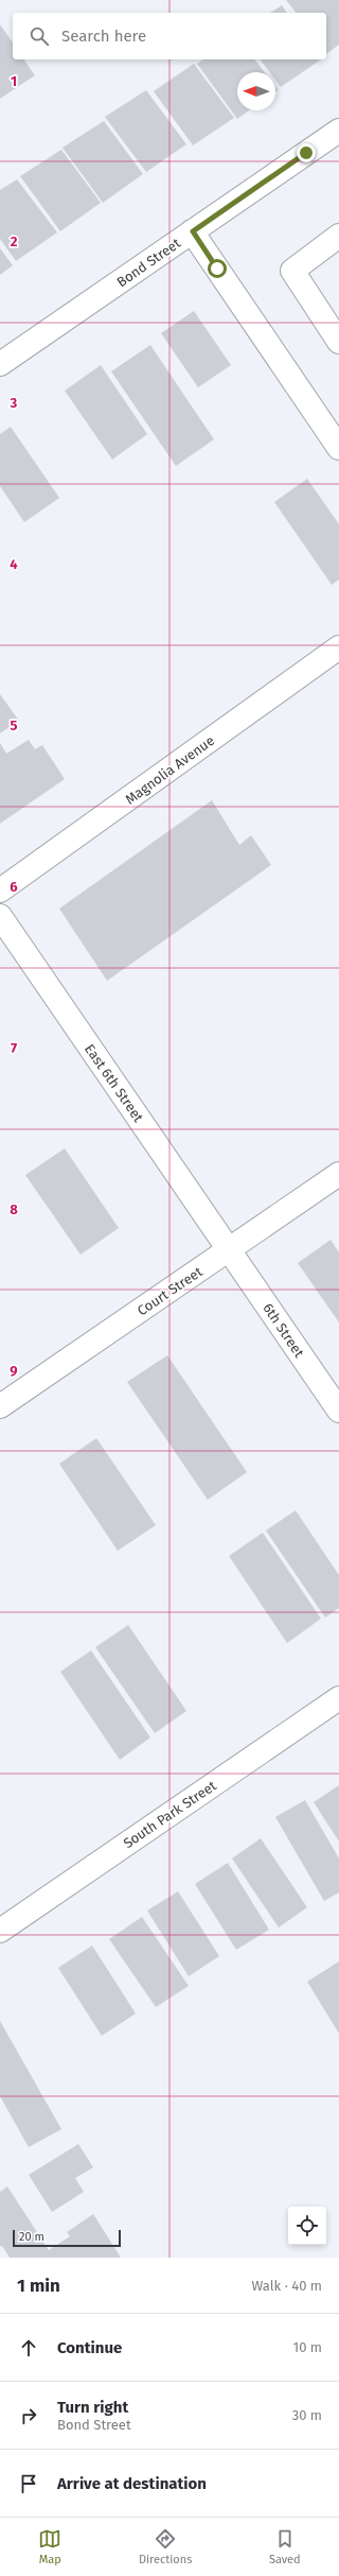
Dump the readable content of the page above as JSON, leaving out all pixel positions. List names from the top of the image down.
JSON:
{
  "streets": {
    "street": [
      "Bond Street",
      "Magnolia Avenue",
      "East 6th Street",
      "Court Street",
      "6th Street",
      "South Park Street"
    ]
  },
  "crossings": [
    ["East 6th Street", "Court Street"],
    ["East 6th Street", "6th Street"],
    ["Court Street", "6th Street"]
  ],
  "scale_bar": "20 m",
  "north": "left",
  "page": {
    "search": "Search here",
    "scale": "20 m",
    "heading": ["1 min", "Walk · 40 m"],
    "list": [
      ["Continue", "10 m"],
      ["Turn right", "Bond Street", "30 m"],
      "Arrive at destination"
    ],
    "nav": ["Map", "Directions", "Saved"]
  },
  "grid": {
    "rows": [
      "1",
      "2",
      "3",
      "4",
      "5",
      "6",
      "7",
      "8",
      "9"
    ]
  }
}
